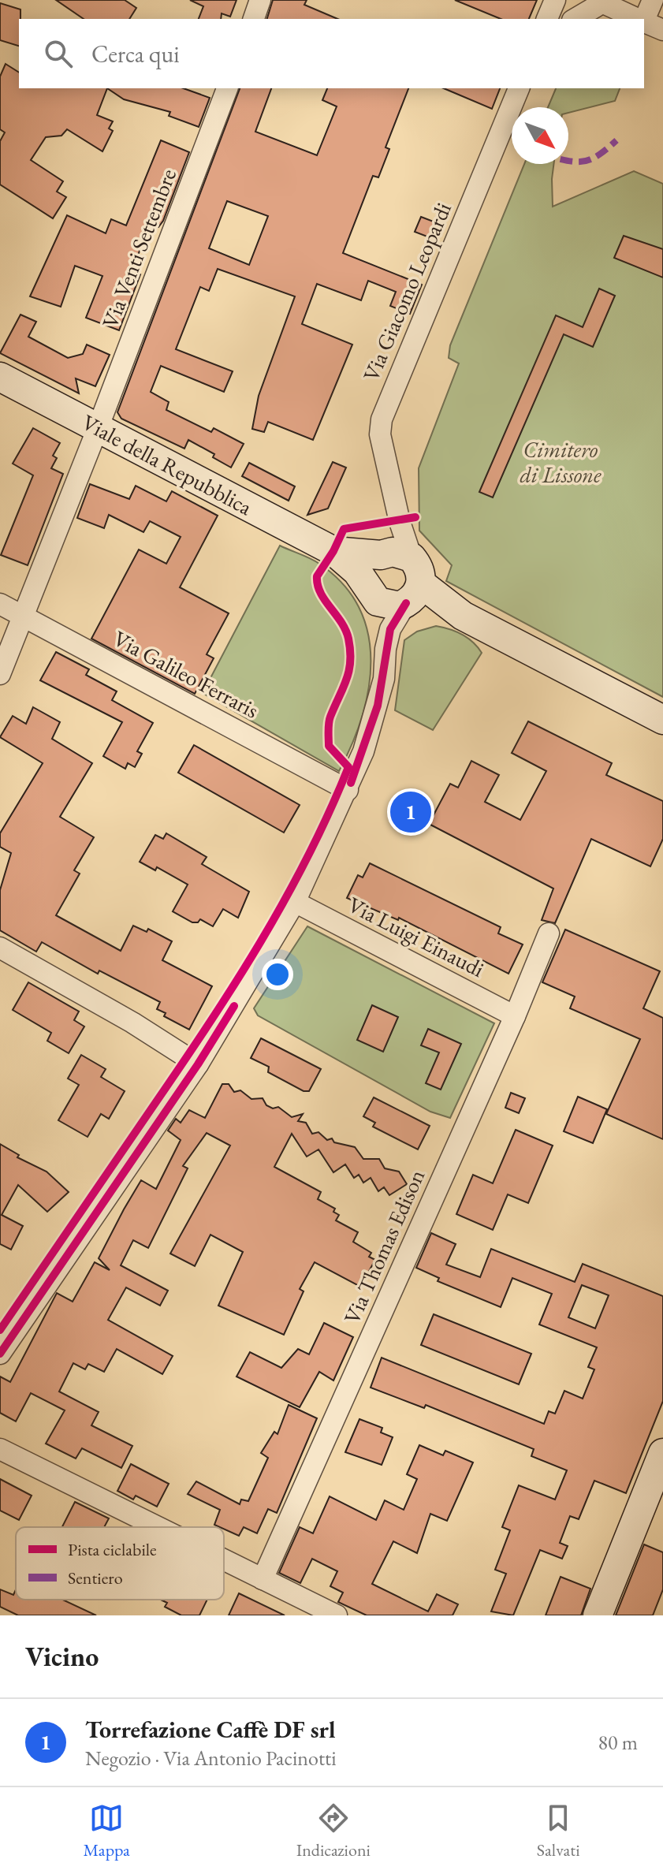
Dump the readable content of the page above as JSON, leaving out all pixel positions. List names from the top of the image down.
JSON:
{
  "streets": {
    "street": [
      "Via Venti Settembre",
      "Via Giacomo Leopardi",
      "Viale della Repubblica",
      "Via Galileo Ferraris",
      "Via Luigi Einaudi",
      "Via Thomas Edison"
    ]
  },
  "crossings": [
    ["Via Venti Settembre", "Viale della Repubblica"],
    ["Via Venti Settembre", "Via Galileo Ferraris"],
    ["Via Giacomo Leopardi", "Viale della Repubblica"],
    ["Via Luigi Einaudi", "Via Thomas Edison"]
  ],
  "parks": ["Cimitero di Lissone"],
  "legend": ["Pista ciclabile", "Sentiero"],
  "north": "bottom right",
  "page": {
    "search": "Cerca qui",
    "pins": "1",
    "heading": "Vicino",
    "list": [
      {
        "mark": "1",
        "name": "Torrefazione Caffè DF srl",
        "note": "Negozio · Via Antonio Pacinotti",
        "value": "80 m"
      }
    ],
    "nav": ["Mappa", "Indicazioni", "Salvati"]
  }
}
